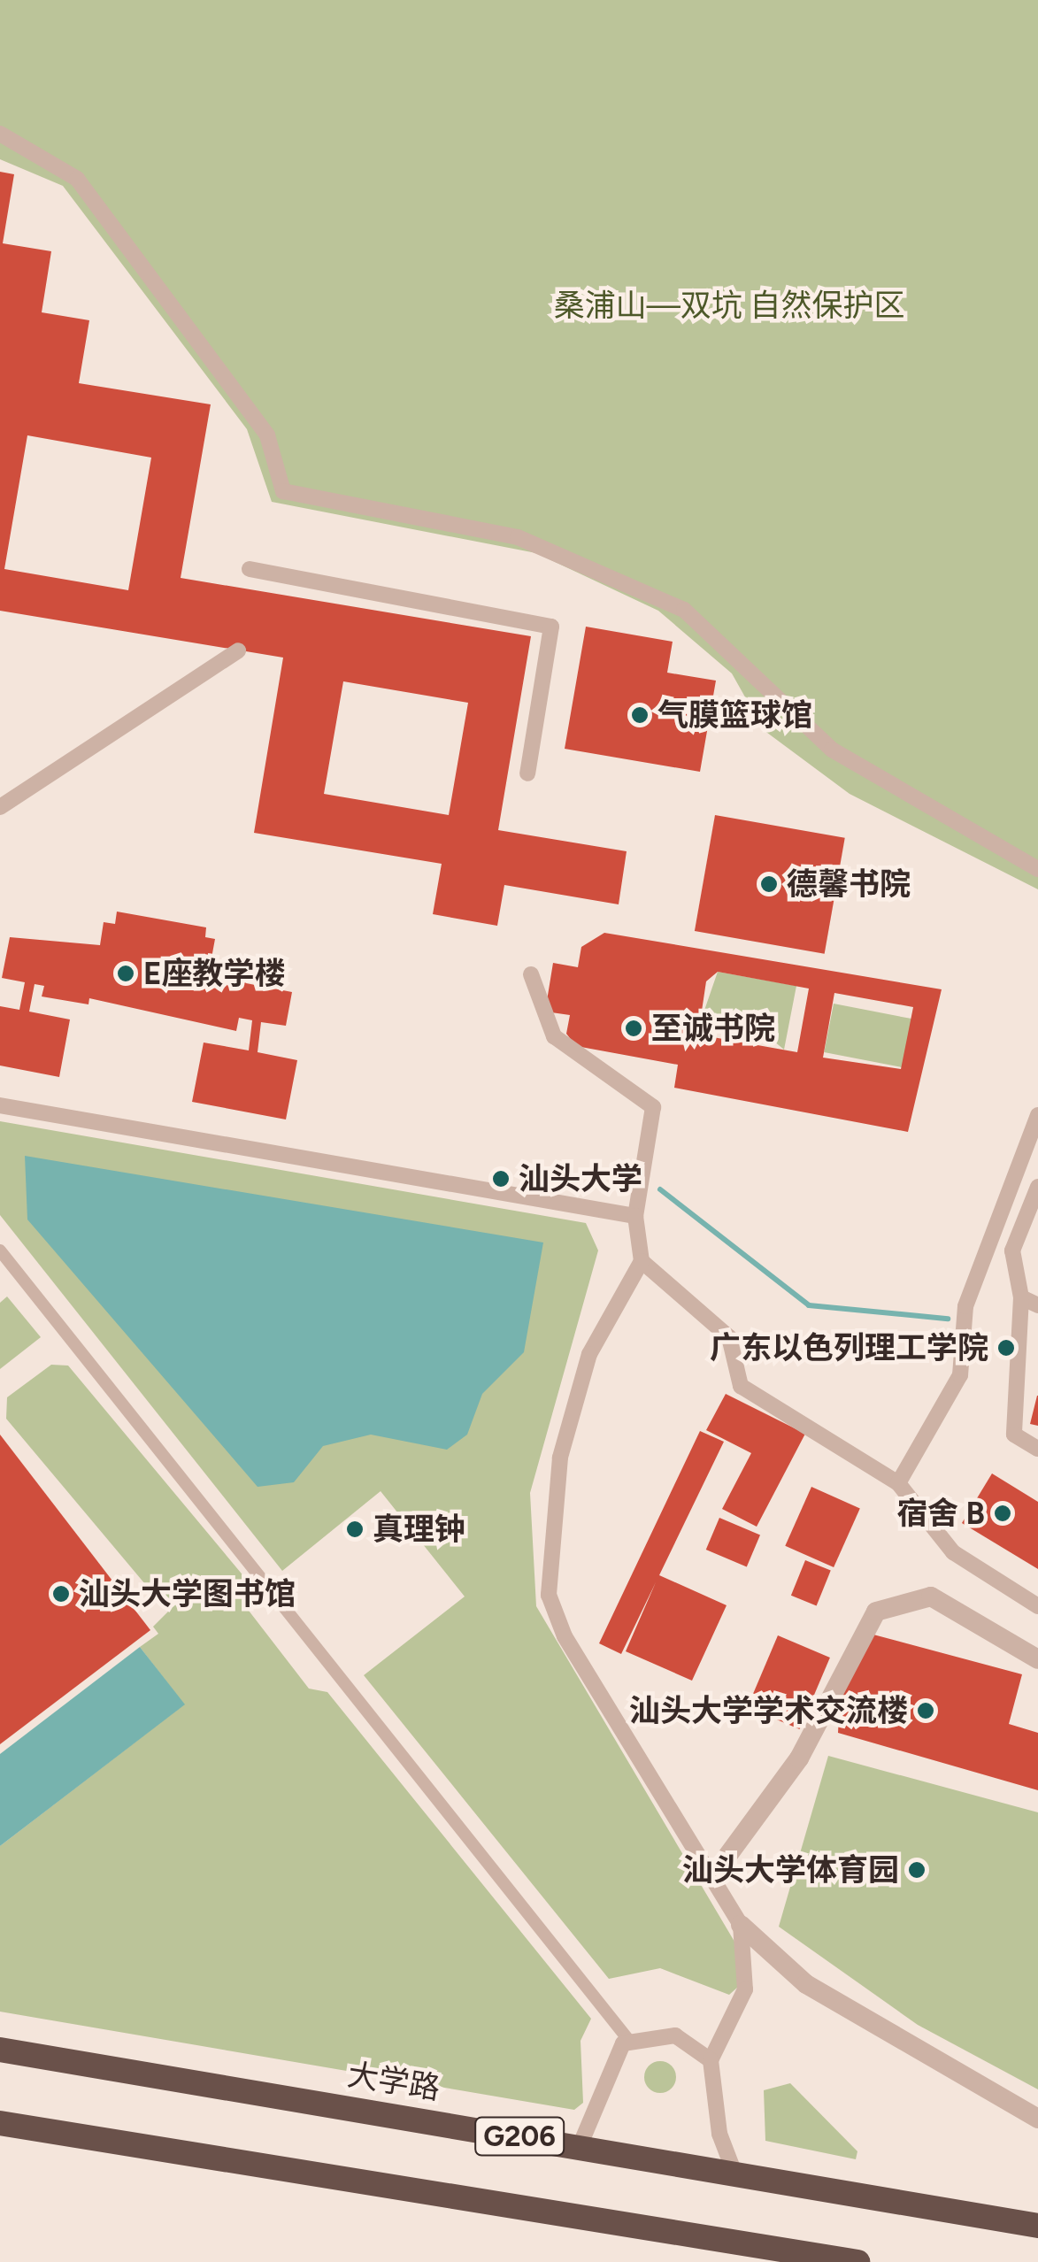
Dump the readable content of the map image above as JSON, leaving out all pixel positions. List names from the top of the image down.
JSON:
{
  "streets": {
    "highway": ["大学路", "G206"]
  },
  "parks": ["桑浦山—双坑 自然保护区"],
  "places": [
    "气膜篮球馆",
    "德馨书院",
    "E座教学楼",
    "至诚书院",
    "汕头大学",
    "广东以色列理工学院",
    "宿舍 B",
    "真理钟",
    "汕头大学图书馆",
    "汕头大学学术交流楼",
    "汕头大学体育园"
  ]
}
